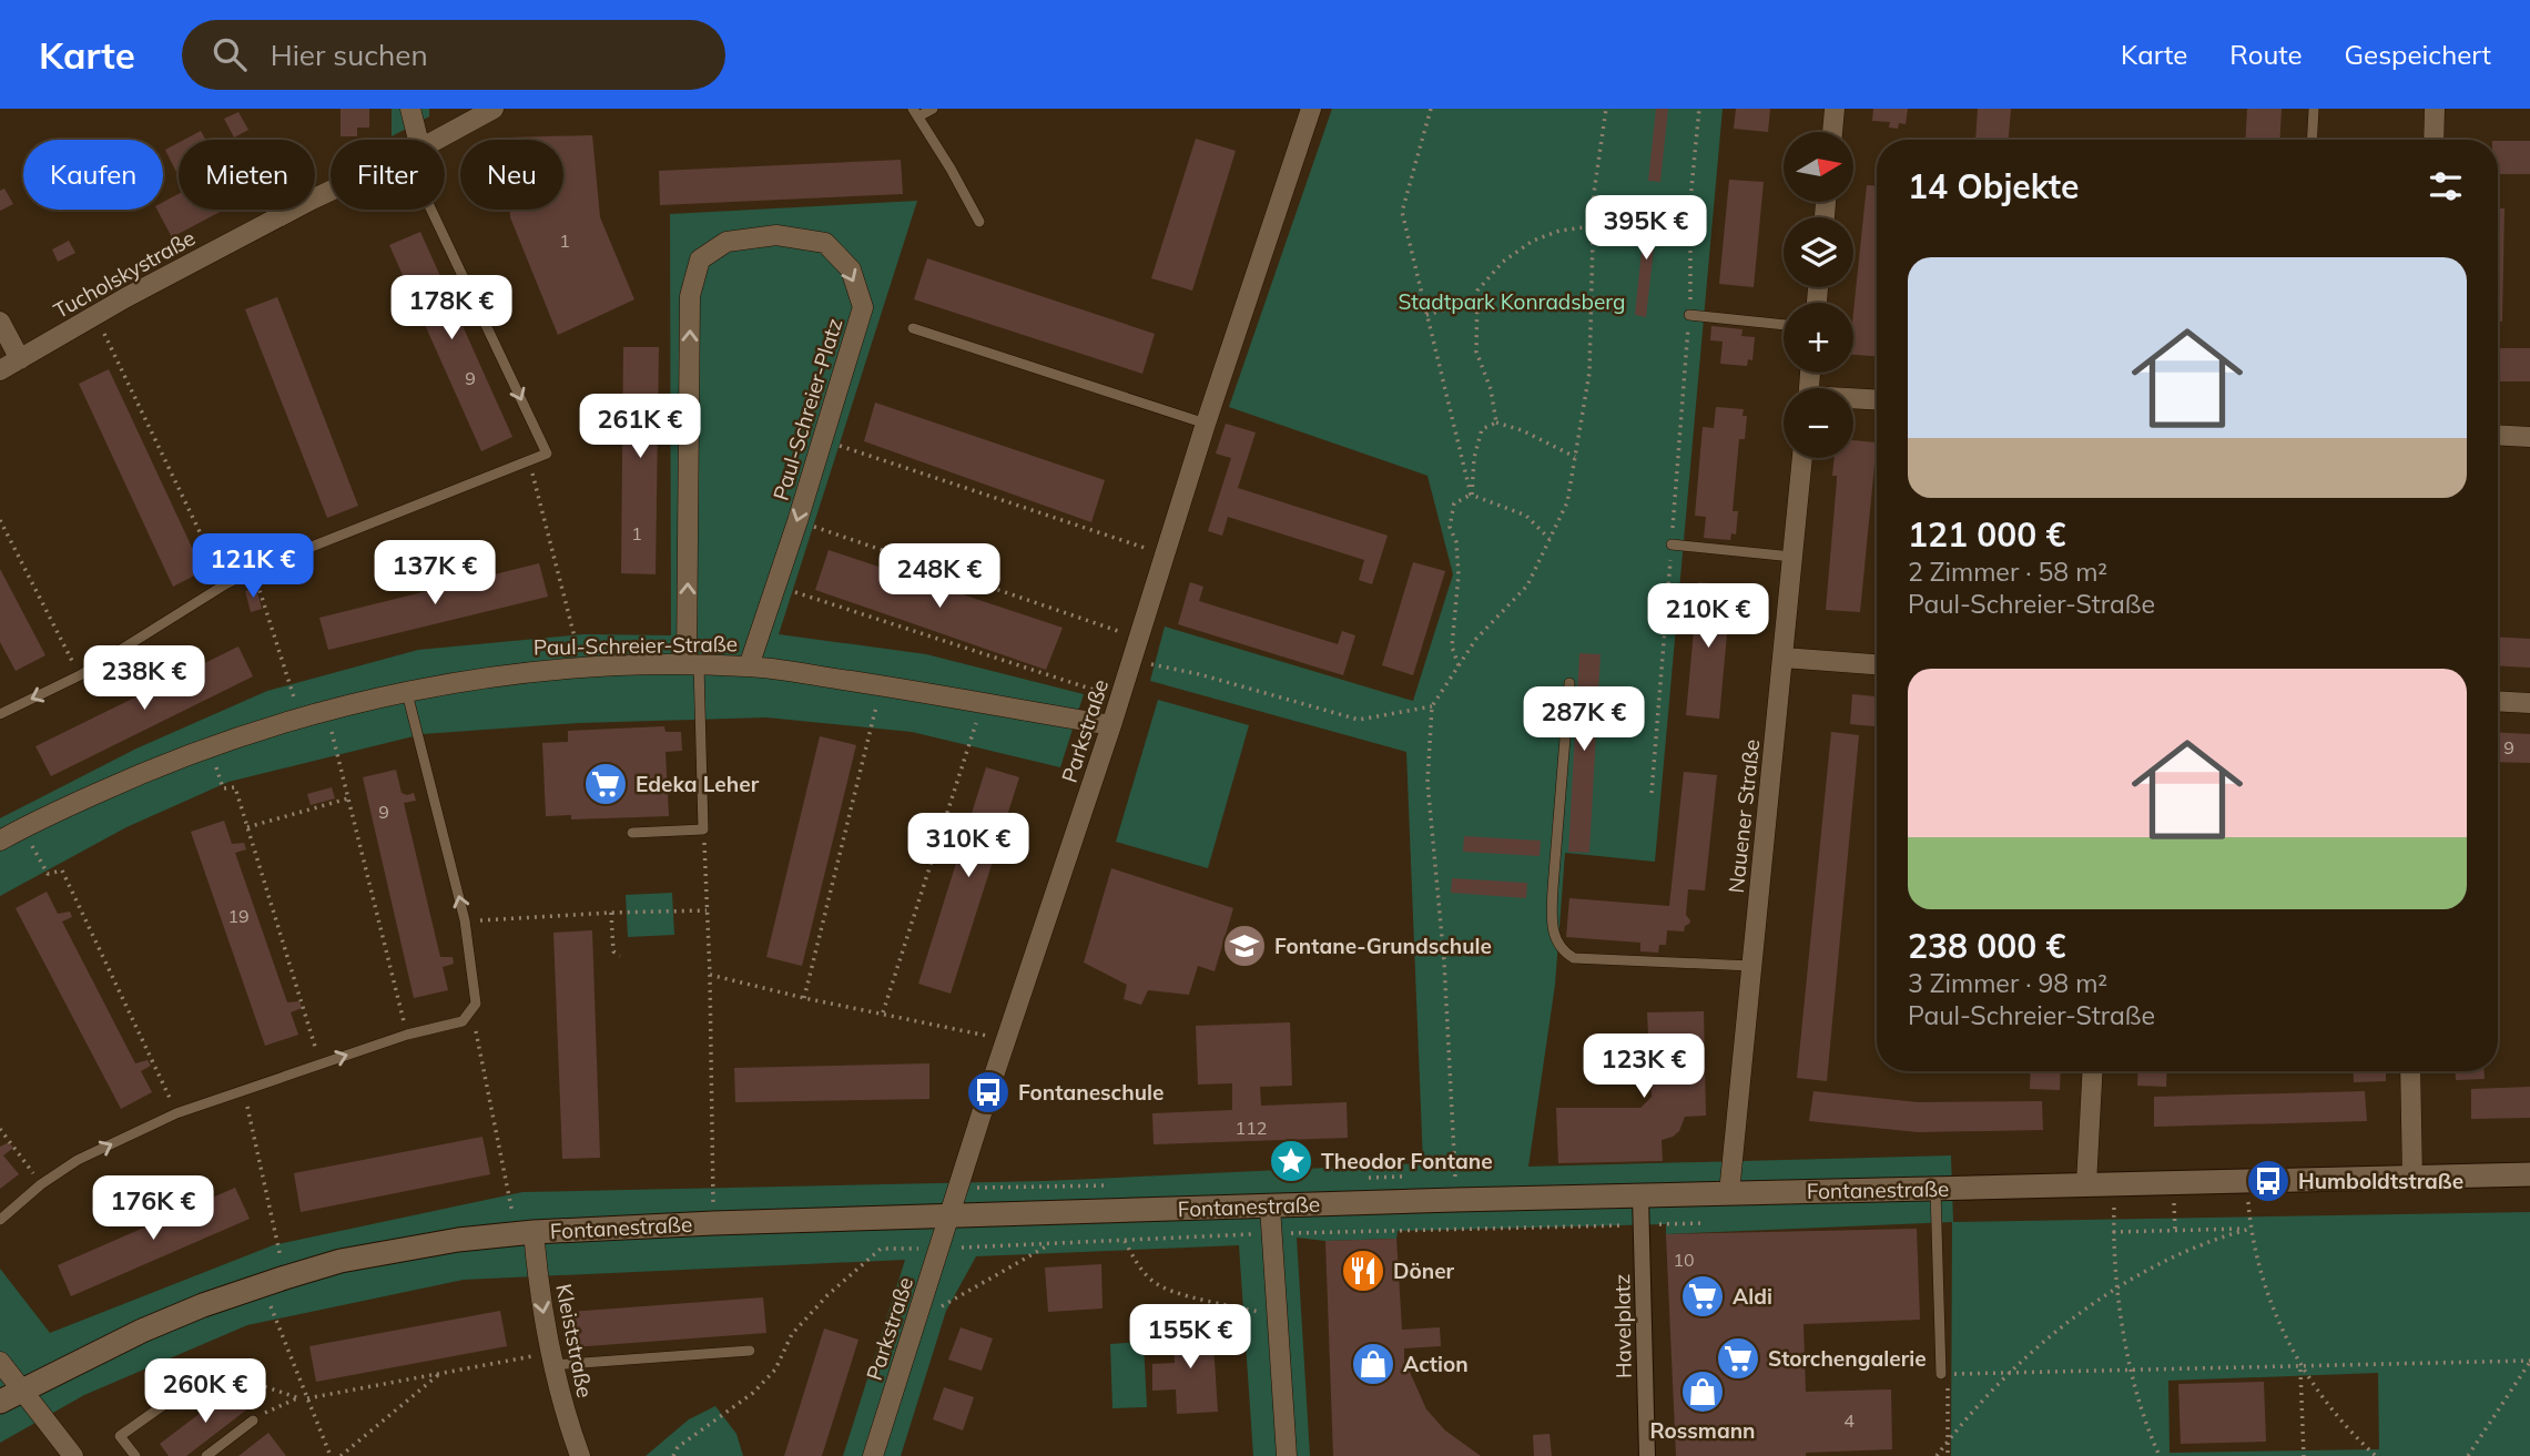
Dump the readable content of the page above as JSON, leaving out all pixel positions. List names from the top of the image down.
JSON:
{
  "streets": {
    "street": [
      "Tucholskystraße",
      "Paul-Schreier-Platz",
      "Paul-Schreier-Straße",
      "Parkstraße",
      "Nauener Straße",
      "Fontanestraße",
      "Havelplatz",
      "Kleiststraße"
    ]
  },
  "crossings": [
    ["Paul-Schreier-Platz", "Paul-Schreier-Straße"],
    ["Paul-Schreier-Straße", "Parkstraße"],
    ["Parkstraße", "Fontanestraße"],
    ["Nauener Straße", "Fontanestraße"],
    ["Fontanestraße", "Havelplatz"],
    ["Fontanestraße", "Kleiststraße"]
  ],
  "one_way": ["Kleiststraße"],
  "parks": ["Stadtpark Konradsberg"],
  "places": {
    "supermarket": ["Edeka Leher", "Aldi", "Storchengalerie"],
    "school or university": ["Fontane-Grundschule"],
    "bus stop": ["Fontaneschule", "Humboldtstraße"],
    "place": ["Theodor Fontane"],
    "restaurant": ["Döner"],
    "shop": ["Action", "Rossmann"]
  },
  "house_numbers": [
    "1",
    "9",
    "1",
    "9",
    "9",
    "19",
    "112",
    "10",
    "4"
  ],
  "north": "right",
  "page": {
    "header": "Karte",
    "search": "Hier suchen",
    "nav": ["Karte", "Route", "Gespeichert"],
    "map_buttons": ["+", "−"],
    "chip": [
      "Kaufen",
      "Mieten",
      "Filter",
      "Neu"
    ],
    "heading": "14 Objekte",
    "price": [
      "395K €",
      "178K €",
      "261K €",
      "121K €",
      "137K €",
      "248K €",
      "210K €",
      "238K €",
      "287K €",
      "310K €",
      "123K €",
      "176K €",
      "155K €",
      "260K €"
    ],
    "list": [
      {
        "name": "121 000 €",
        "note": "2 Zimmer · 58 m² · Paul-Schreier-Straße"
      },
      {
        "name": "238 000 €",
        "note": "3 Zimmer · 98 m² · Paul-Schreier-Straße"
      }
    ]
  }
}
